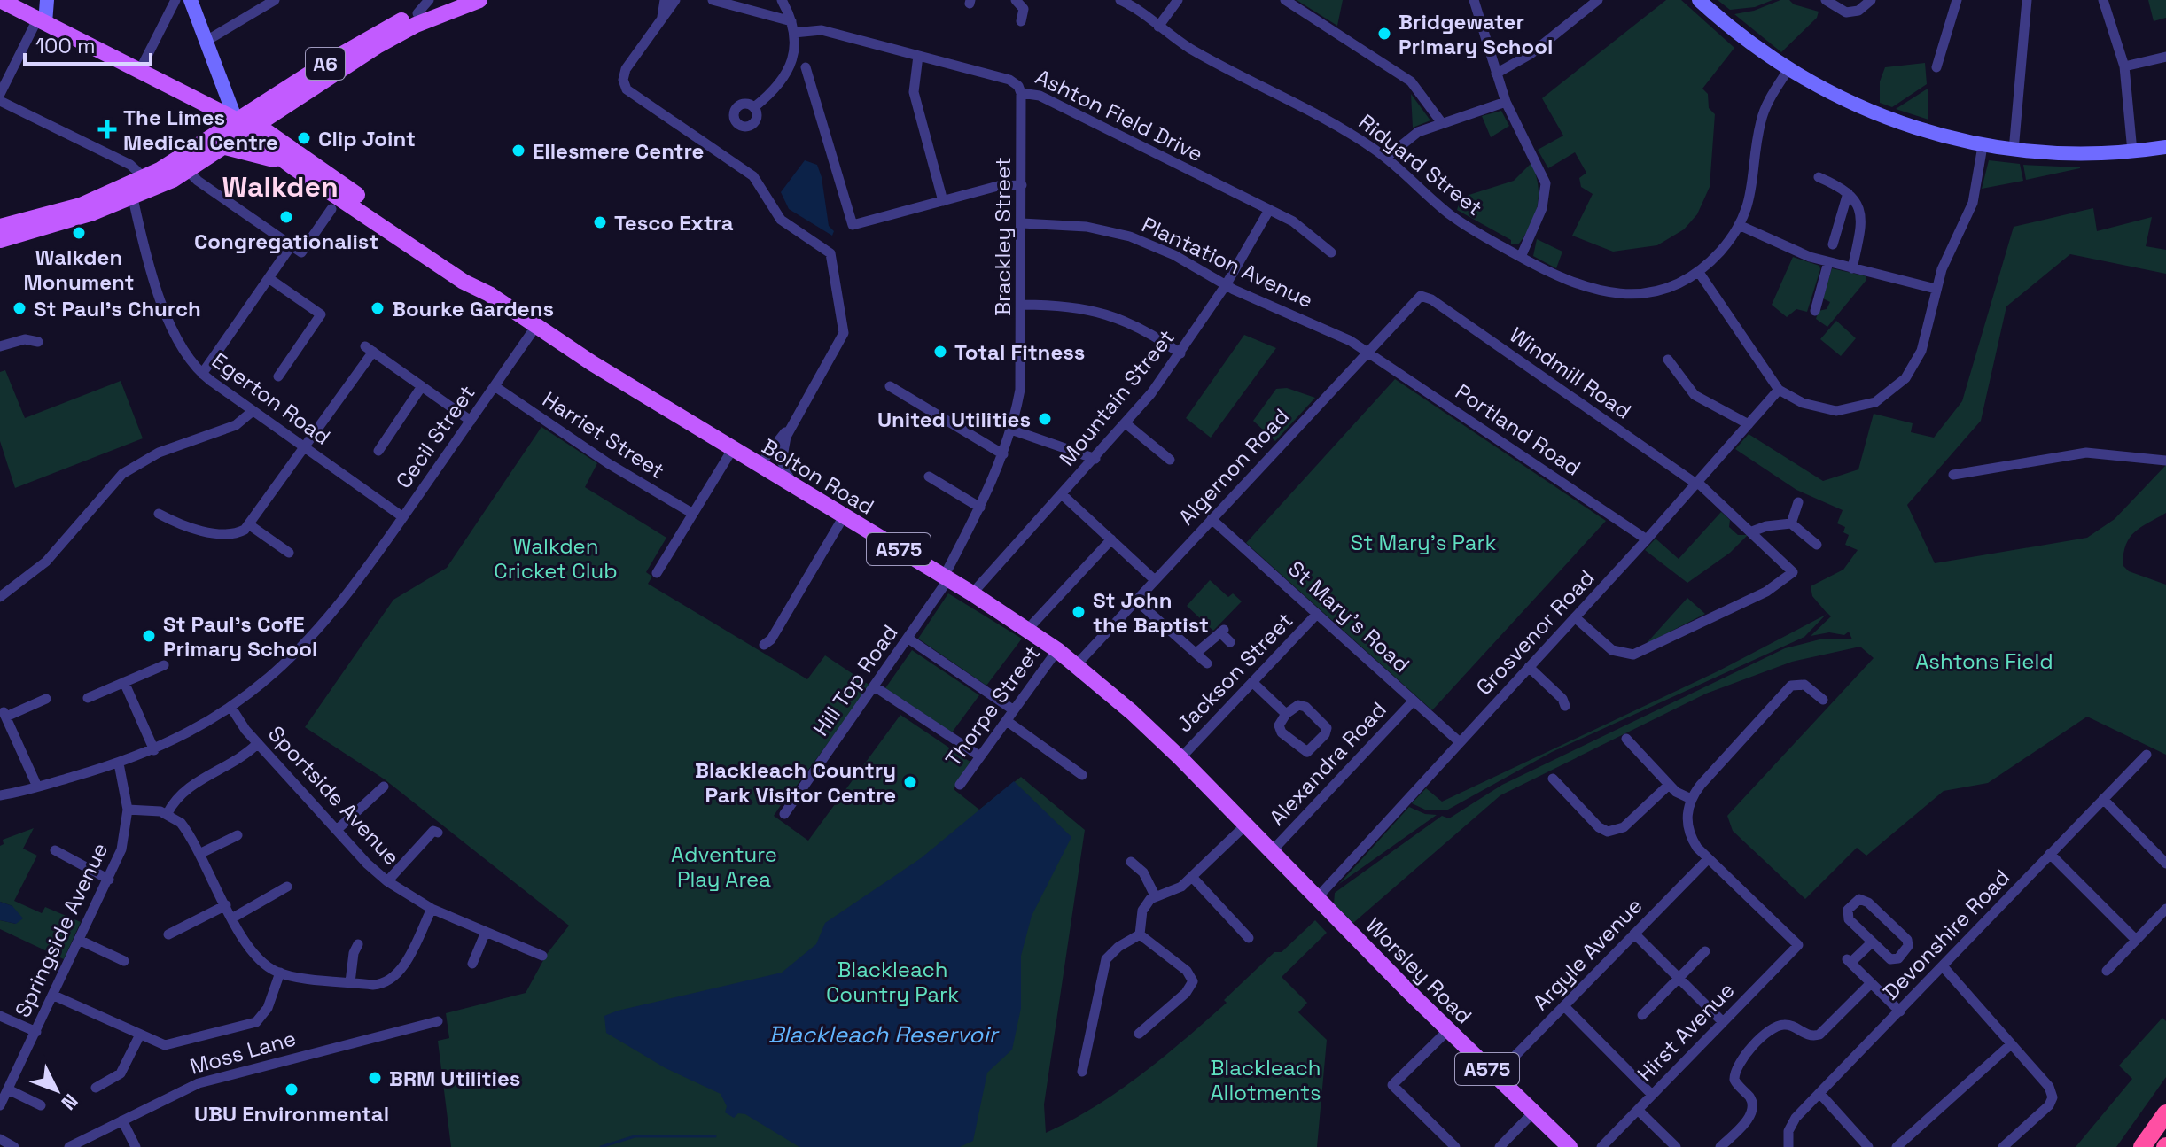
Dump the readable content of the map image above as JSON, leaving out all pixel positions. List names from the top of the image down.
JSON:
{
  "streets": {
    "main road": [
      "A6",
      "Bolton Road",
      "A575",
      "Worsley Road"
    ],
    "street": [
      "Ashton Field Drive",
      "Ridyard Street",
      "Brackley Street",
      "Plantation Avenue",
      "Windmill Road",
      "Mountain Street",
      "Egerton Road",
      "Portland Road",
      "Harriet Street",
      "Cecil Street",
      "Algernon Road",
      "St Mary's Road",
      "Grosvenor Road",
      "Jackson Street",
      "Hill Top Road",
      "Thorpe Street",
      "Alexandra Road",
      "Sportside Avenue",
      "Springside Avenue",
      "Devonshire Road",
      "Argyle Avenue",
      "Hirst Avenue",
      "Moss Lane"
    ]
  },
  "crossings": [
    ["A6", "Egerton Road"],
    ["A6", "Bolton Road"],
    ["A6", "A575"],
    ["Ashton Field Drive", "Brackley Street"],
    ["Ashton Field Drive", "Mountain Street"],
    ["Brackley Street", "Plantation Avenue"],
    ["Brackley Street", "Bolton Road"],
    ["Brackley Street", "Hill Top Road"],
    ["Plantation Avenue", "Mountain Street"],
    ["Plantation Avenue", "Portland Road"],
    ["Plantation Avenue", "Algernon Road"],
    ["Windmill Road", "Algernon Road"],
    ["Windmill Road", "Grosvenor Road"],
    ["Mountain Street", "Bolton Road"],
    ["Egerton Road", "Cecil Street"],
    ["Portland Road", "Algernon Road"],
    ["Portland Road", "Grosvenor Road"],
    ["Harriet Street", "Cecil Street"],
    ["Cecil Street", "Bolton Road"],
    ["Cecil Street", "Sportside Avenue"],
    ["Cecil Street", "Springside Avenue"],
    ["Algernon Road", "Bolton Road"],
    ["Algernon Road", "St Mary's Road"],
    ["Bolton Road", "A575"],
    ["Bolton Road", "Jackson Street"],
    ["Bolton Road", "Hill Top Road"],
    ["Bolton Road", "Thorpe Street"],
    ["Bolton Road", "Alexandra Road"],
    ["Bolton Road", "Worsley Road"],
    ["St Mary's Road", "Grosvenor Road"],
    ["St Mary's Road", "Jackson Street"],
    ["St Mary's Road", "Alexandra Road"],
    ["Grosvenor Road", "Worsley Road"],
    ["Alexandra Road", "Worsley Road"],
    ["Argyle Avenue", "Worsley Road"],
    ["Argyle Avenue", "Hirst Avenue"]
  ],
  "districts": ["Walkden"],
  "water": ["Blackleach Reservoir"],
  "parks": [
    "St Mary's Park",
    "Walkden Cricket Club",
    "Ashtons Field",
    "Adventure Play Area",
    "Blackleach Country Park",
    "Blackleach Allotments"
  ],
  "places": {
    "other": [
      "Bridgewater Primary School",
      "Clip Joint",
      "Ellesmere Centre",
      "Congregationalist",
      "Tesco Extra",
      "Walkden Monument",
      "St Paul's Church",
      "Bourke Gardens",
      "Total Fitness",
      "United Utilities",
      "St John the Baptist",
      "St Paul's CofE Primary School",
      "Blackleach Country Park Visitor Centre",
      "BRM Utilities",
      "UBU Environmental"
    ],
    "health": ["The Limes Medical Centre"]
  },
  "scale_bar": "100 m",
  "north": "bottom right"
}
